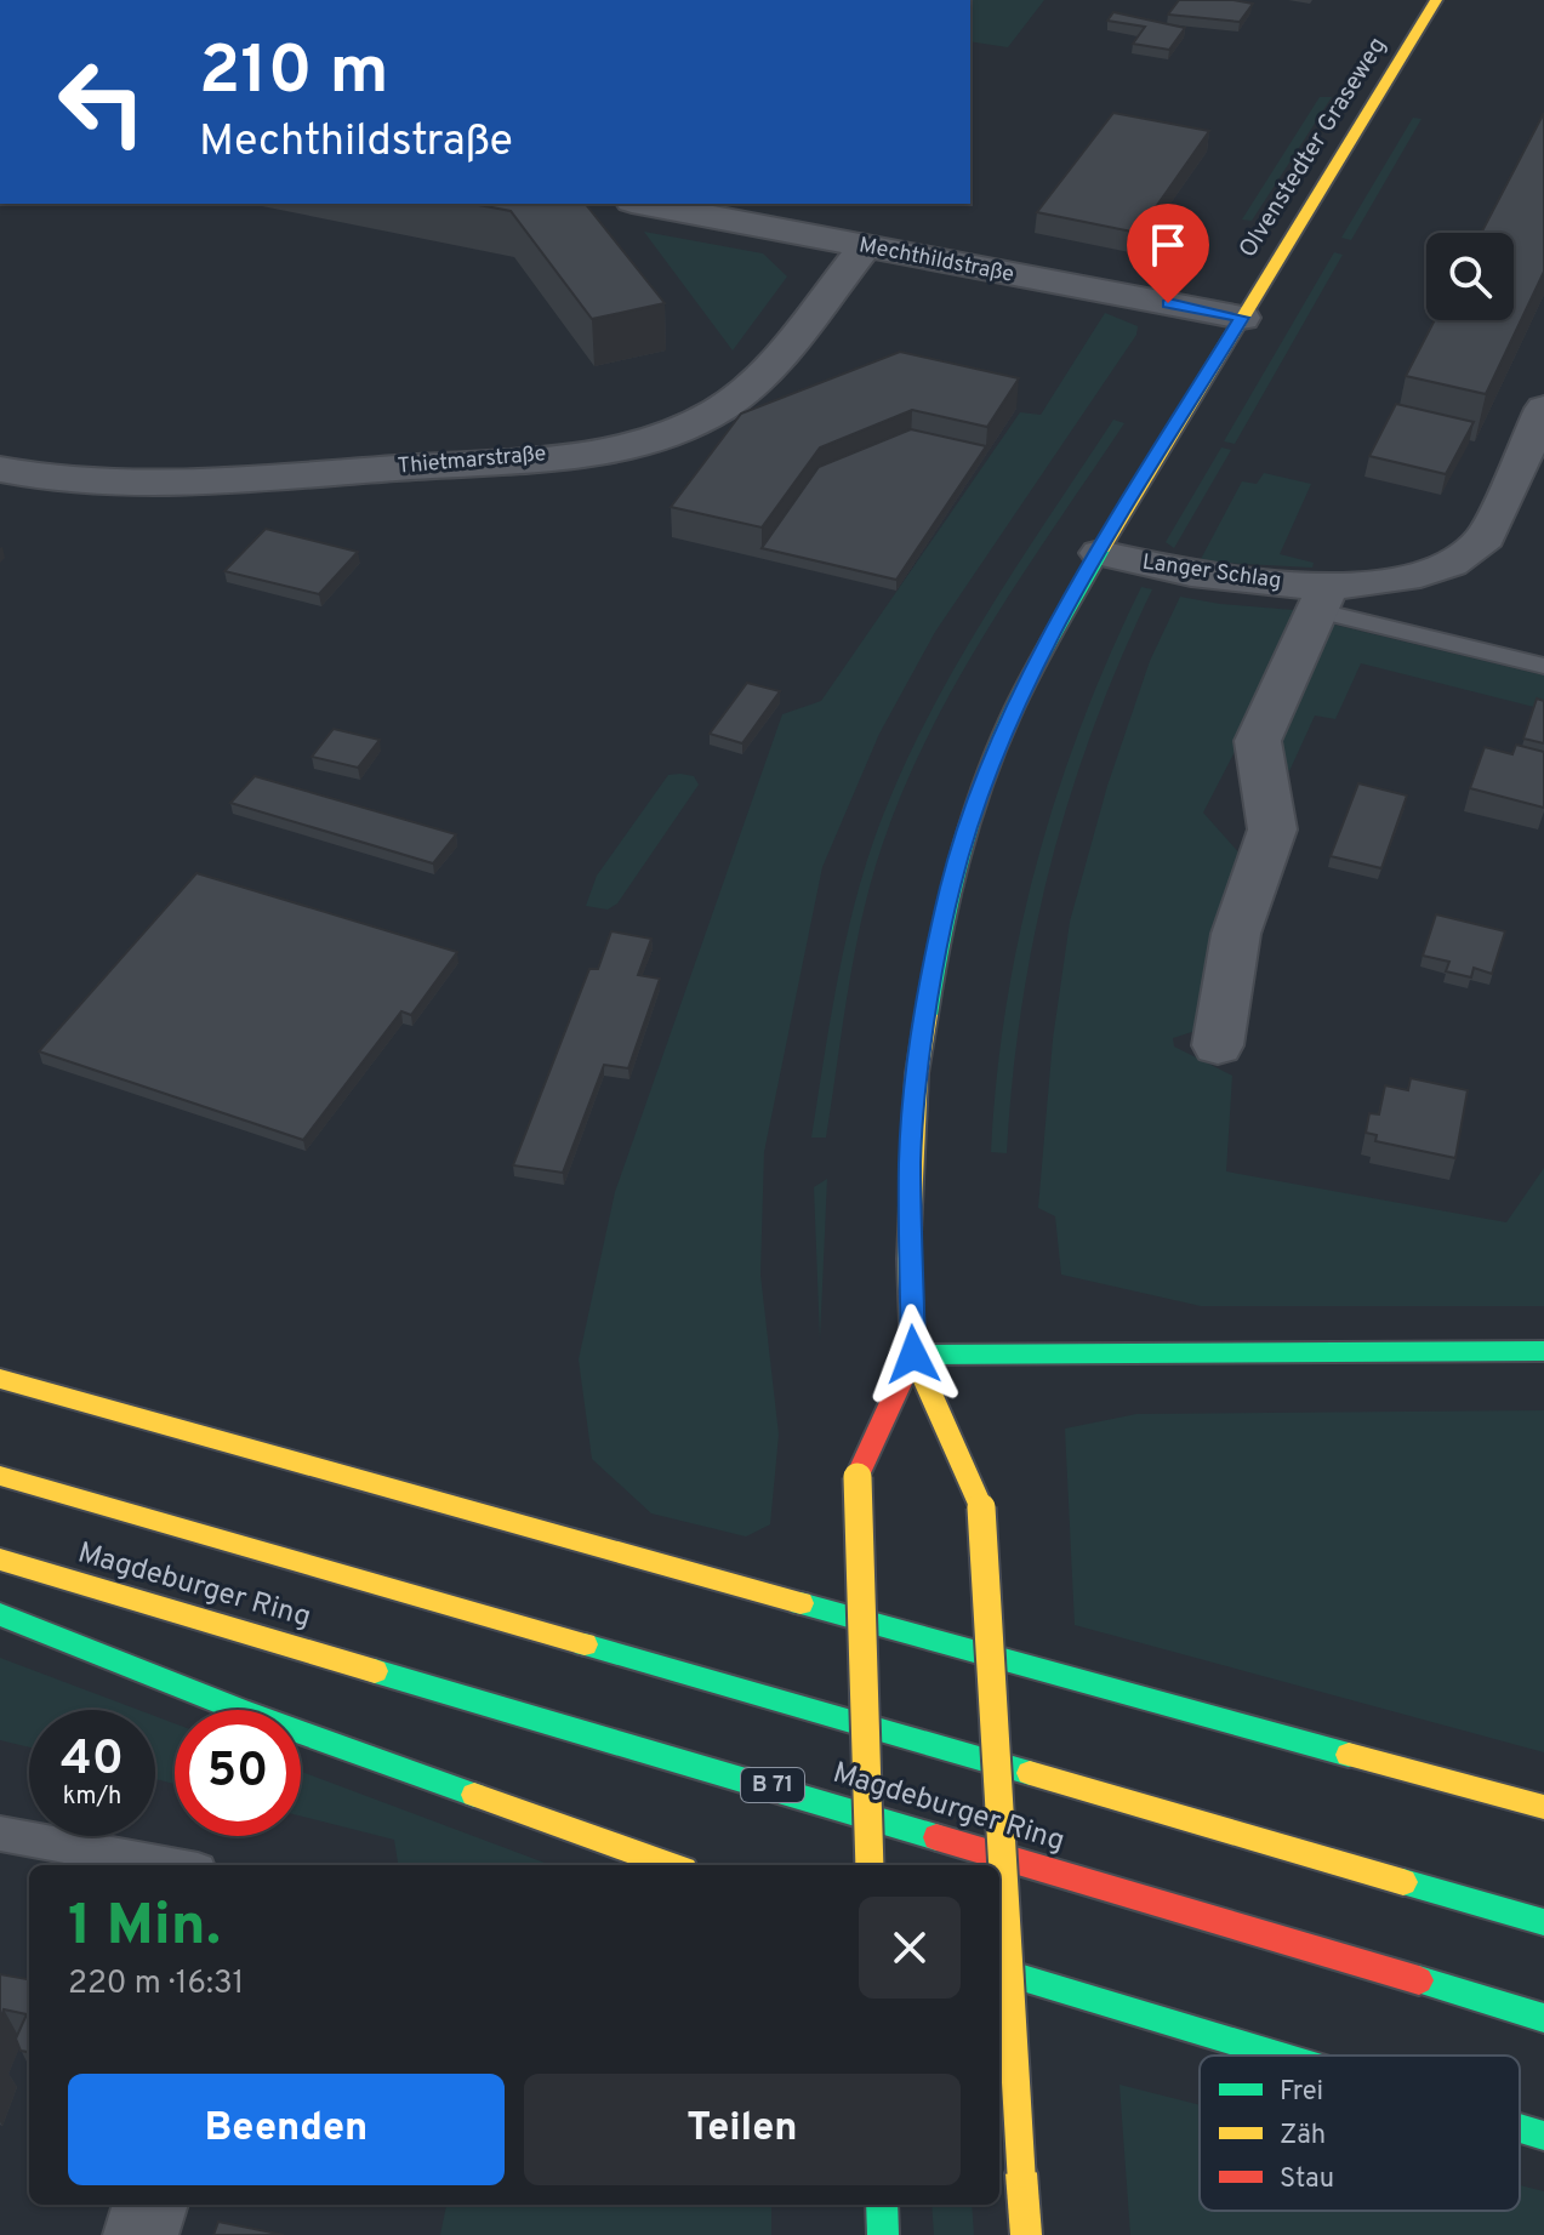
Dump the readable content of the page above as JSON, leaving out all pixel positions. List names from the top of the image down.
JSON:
{
  "streets": {
    "main road": ["Olvenstedter Graseweg", "Magdeburger Ring", "B 71"],
    "street": ["Mechthildstraße", "Thietmarstraße", "Langer Schlag"]
  },
  "crossings": [
    ["Olvenstedter Graseweg", "Mechthildstraße"],
    ["Olvenstedter Graseweg", "Langer Schlag"],
    ["Mechthildstraße", "Thietmarstraße"]
  ],
  "legend": ["Frei", "Zäh", "Stau"],
  "page": {
    "turn": ["210 m", "Mechthildstraße"],
    "speed": "40 km/h",
    "limit": "50",
    "heading": ["1 Min.", "220 m · 16:31"],
    "buttons": ["Beenden", "Teilen"]
  }
}
